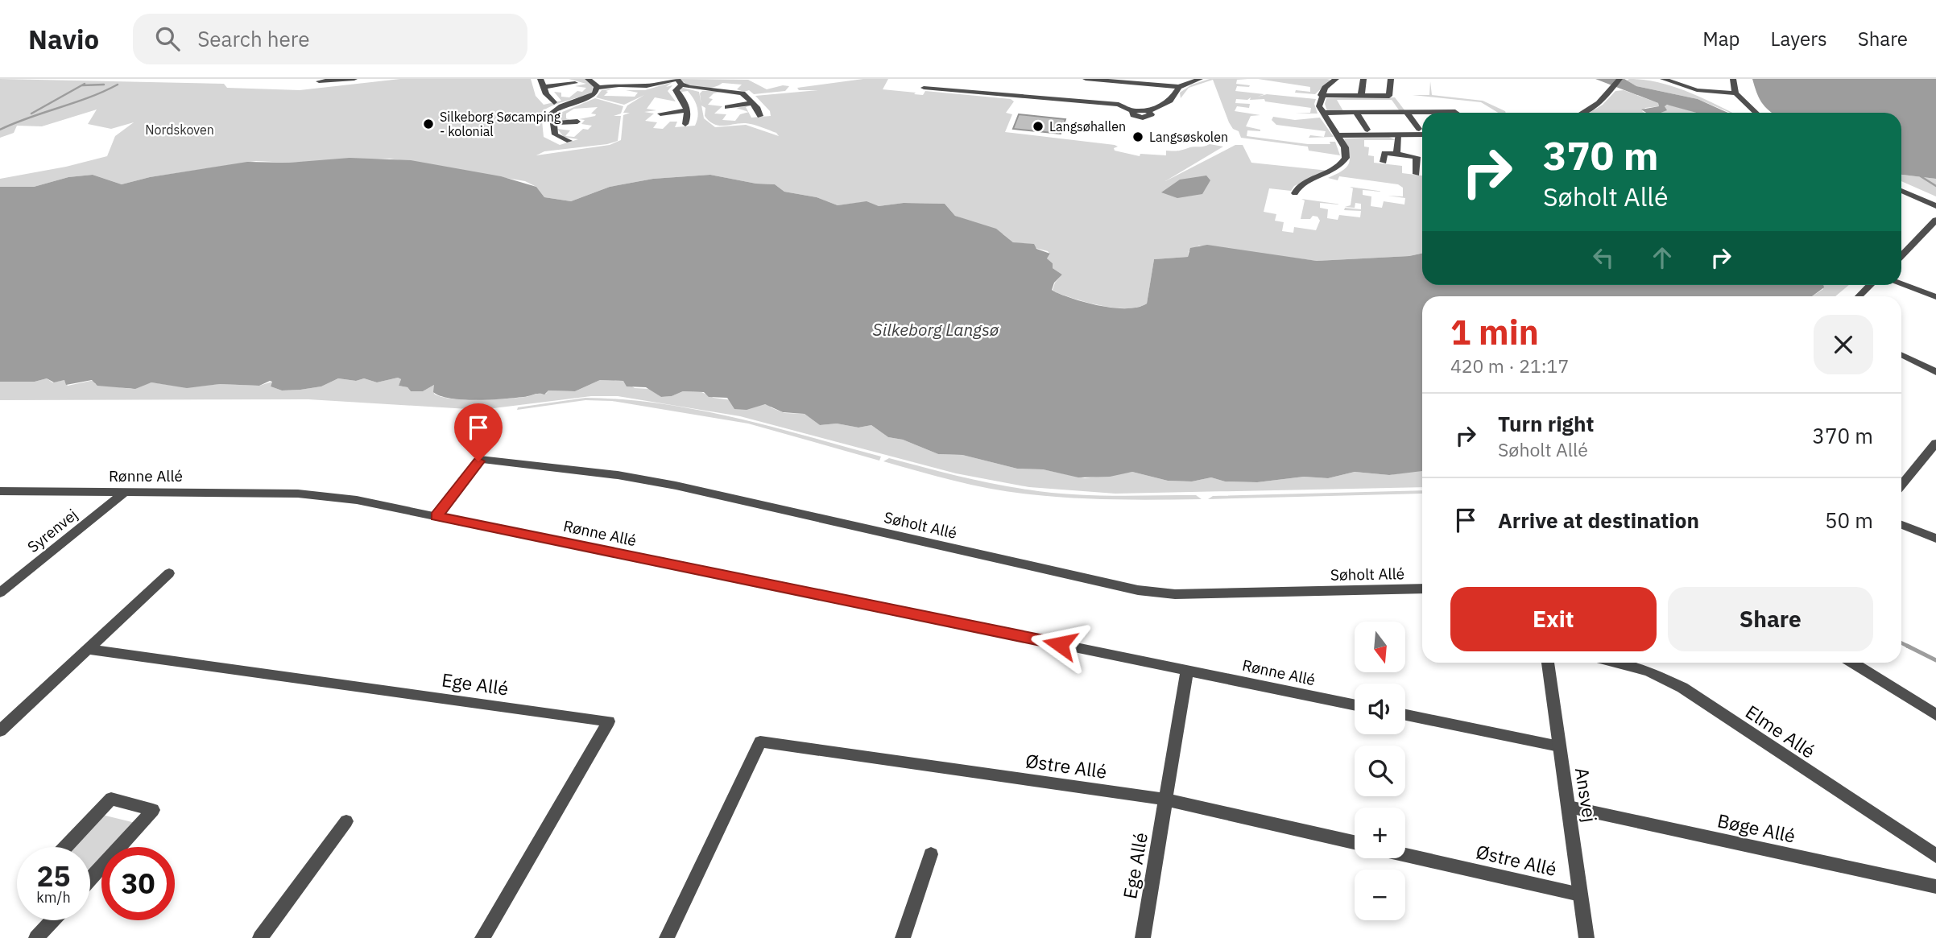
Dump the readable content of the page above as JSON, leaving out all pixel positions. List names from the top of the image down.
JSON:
{
  "streets": {
    "street": [
      "Rønne Allé",
      "Søholt Allé",
      "Syrenvej",
      "Ege Allé",
      "Elme Allé",
      "Østre Allé",
      "Ansvej",
      "Bøge Allé"
    ]
  },
  "crossings": [
    ["Rønne Allé", "Søholt Allé"],
    ["Rønne Allé", "Syrenvej"],
    ["Ege Allé", "Østre Allé"],
    ["Østre Allé", "Ansvej"],
    ["Ansvej", "Bøge Allé"]
  ],
  "water": ["Silkeborg Langsø"],
  "parks": ["Nordskoven"],
  "places": ["Silkeborg Søcamping - kolonial", "Langsøhallen", "Langsøskolen"],
  "north": "bottom",
  "page": {
    "header": "Navio",
    "search": "Search here",
    "nav": ["Map", "Layers", "Share"],
    "turn": ["370 m", "Søholt Allé"],
    "heading": ["1 min", "420 m · 21:17"],
    "list": [
      {
        "name": "Turn right",
        "note": "Søholt Allé",
        "value": "370 m"
      },
      {
        "name": "Arrive at destination",
        "value": "50 m"
      }
    ],
    "buttons": ["Exit", "Share"],
    "map_buttons": ["+", "−"],
    "speed": "25 km/h",
    "limit": "30"
  }
}
